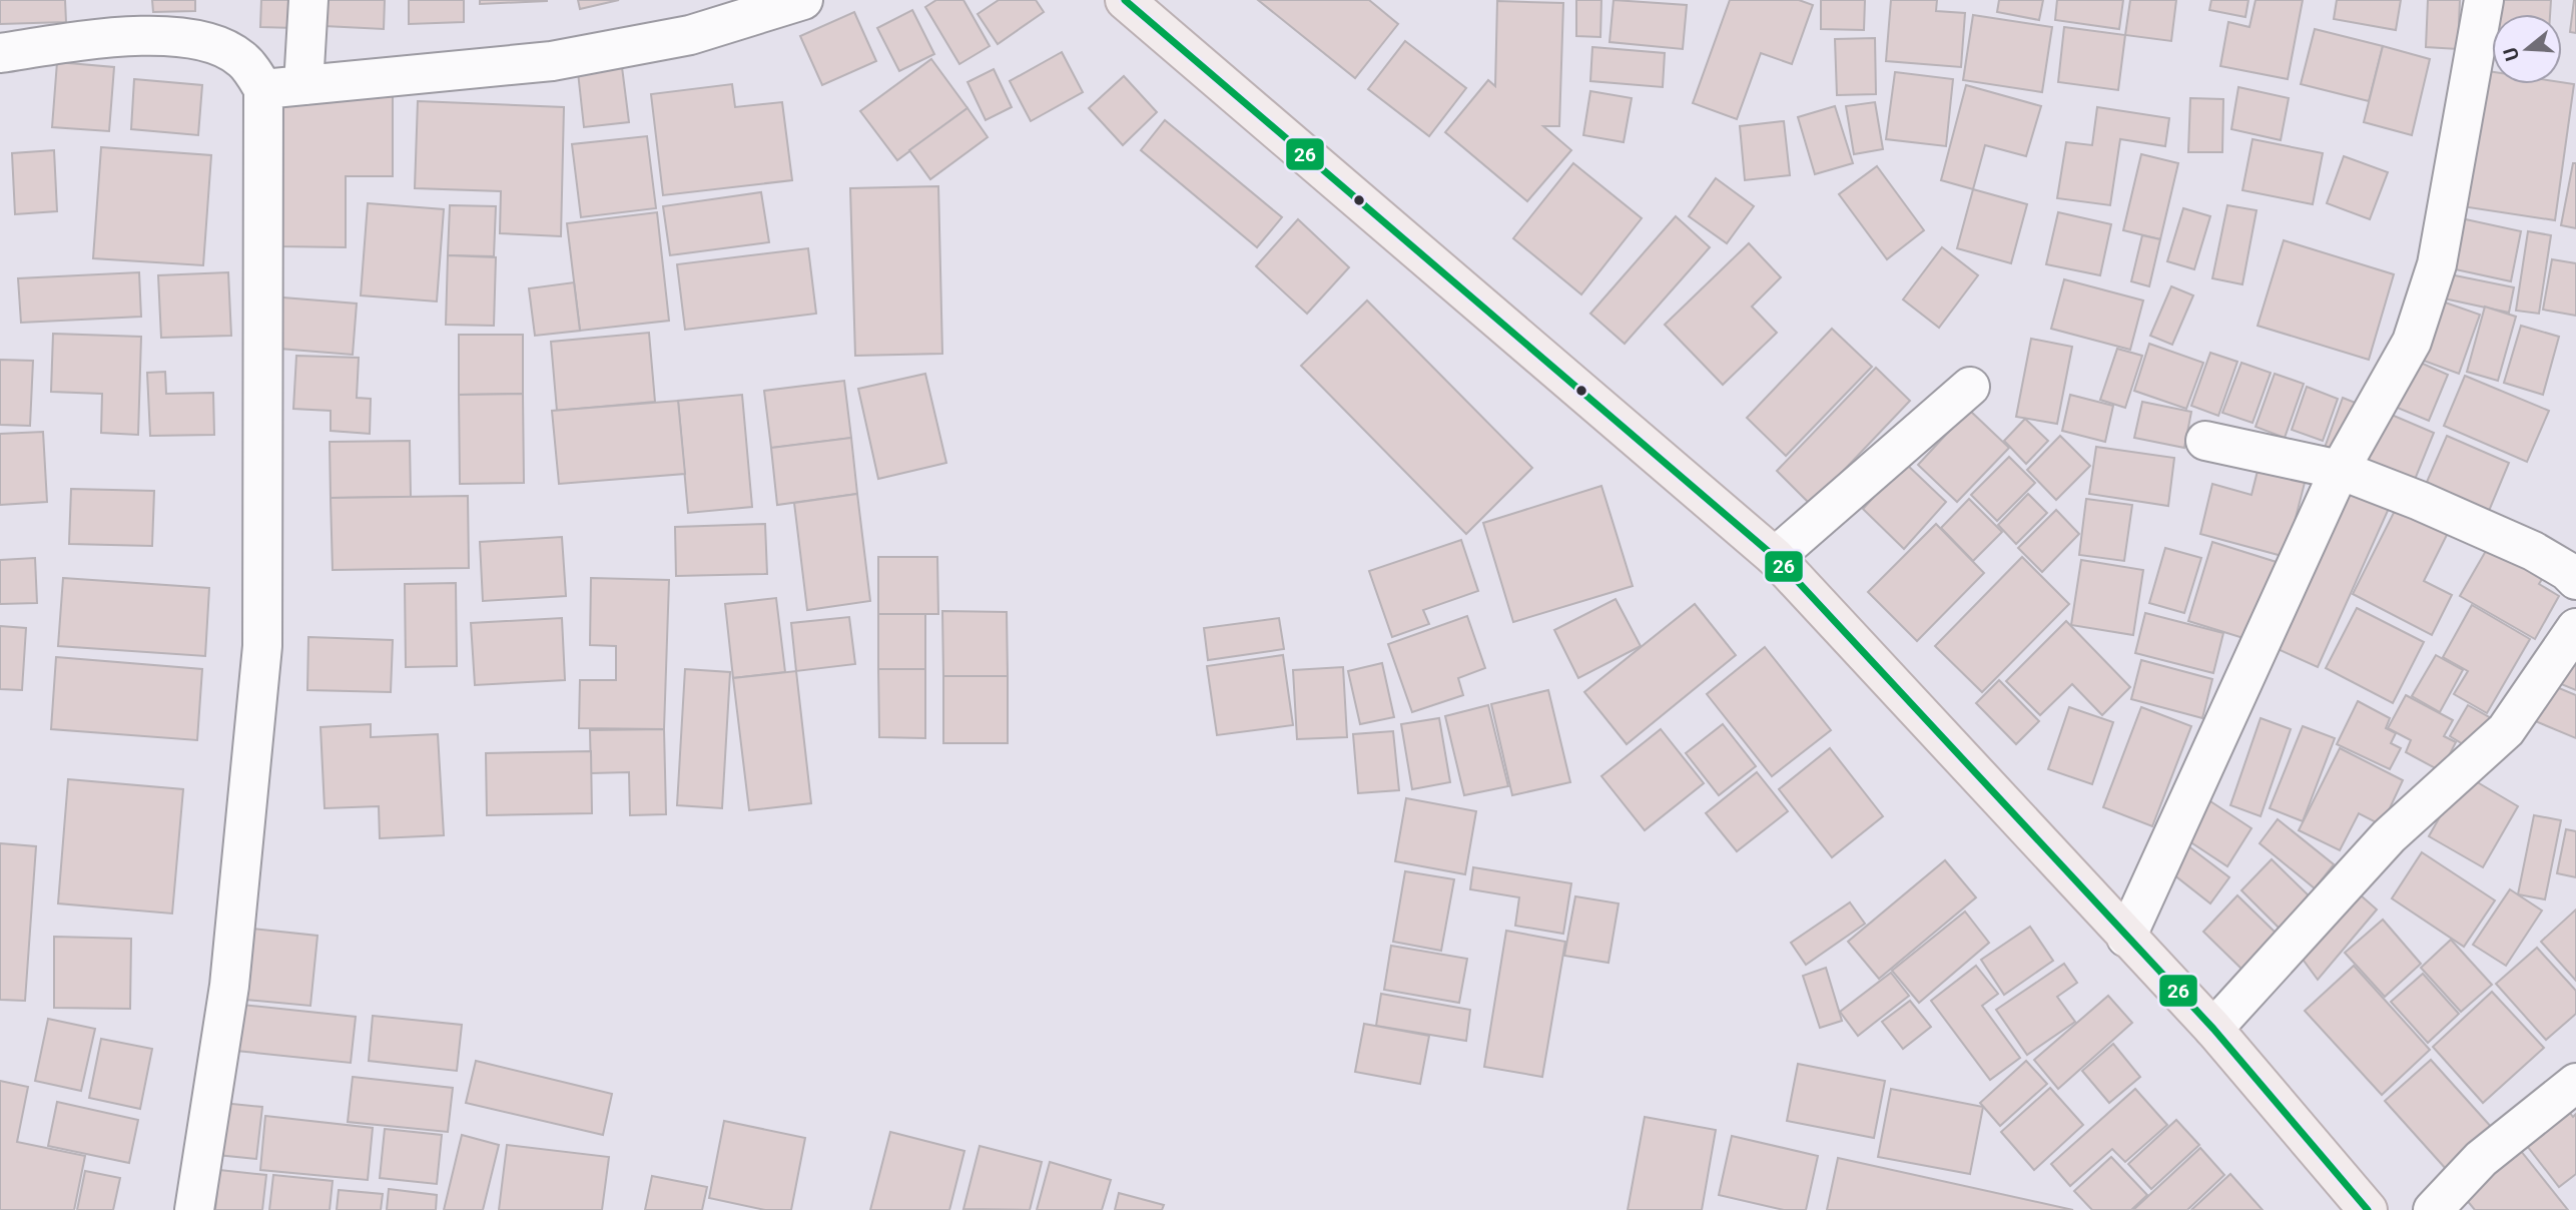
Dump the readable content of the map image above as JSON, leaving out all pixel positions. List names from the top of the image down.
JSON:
{
  "lines": ["transit line 26"],
  "north": "left"
}
